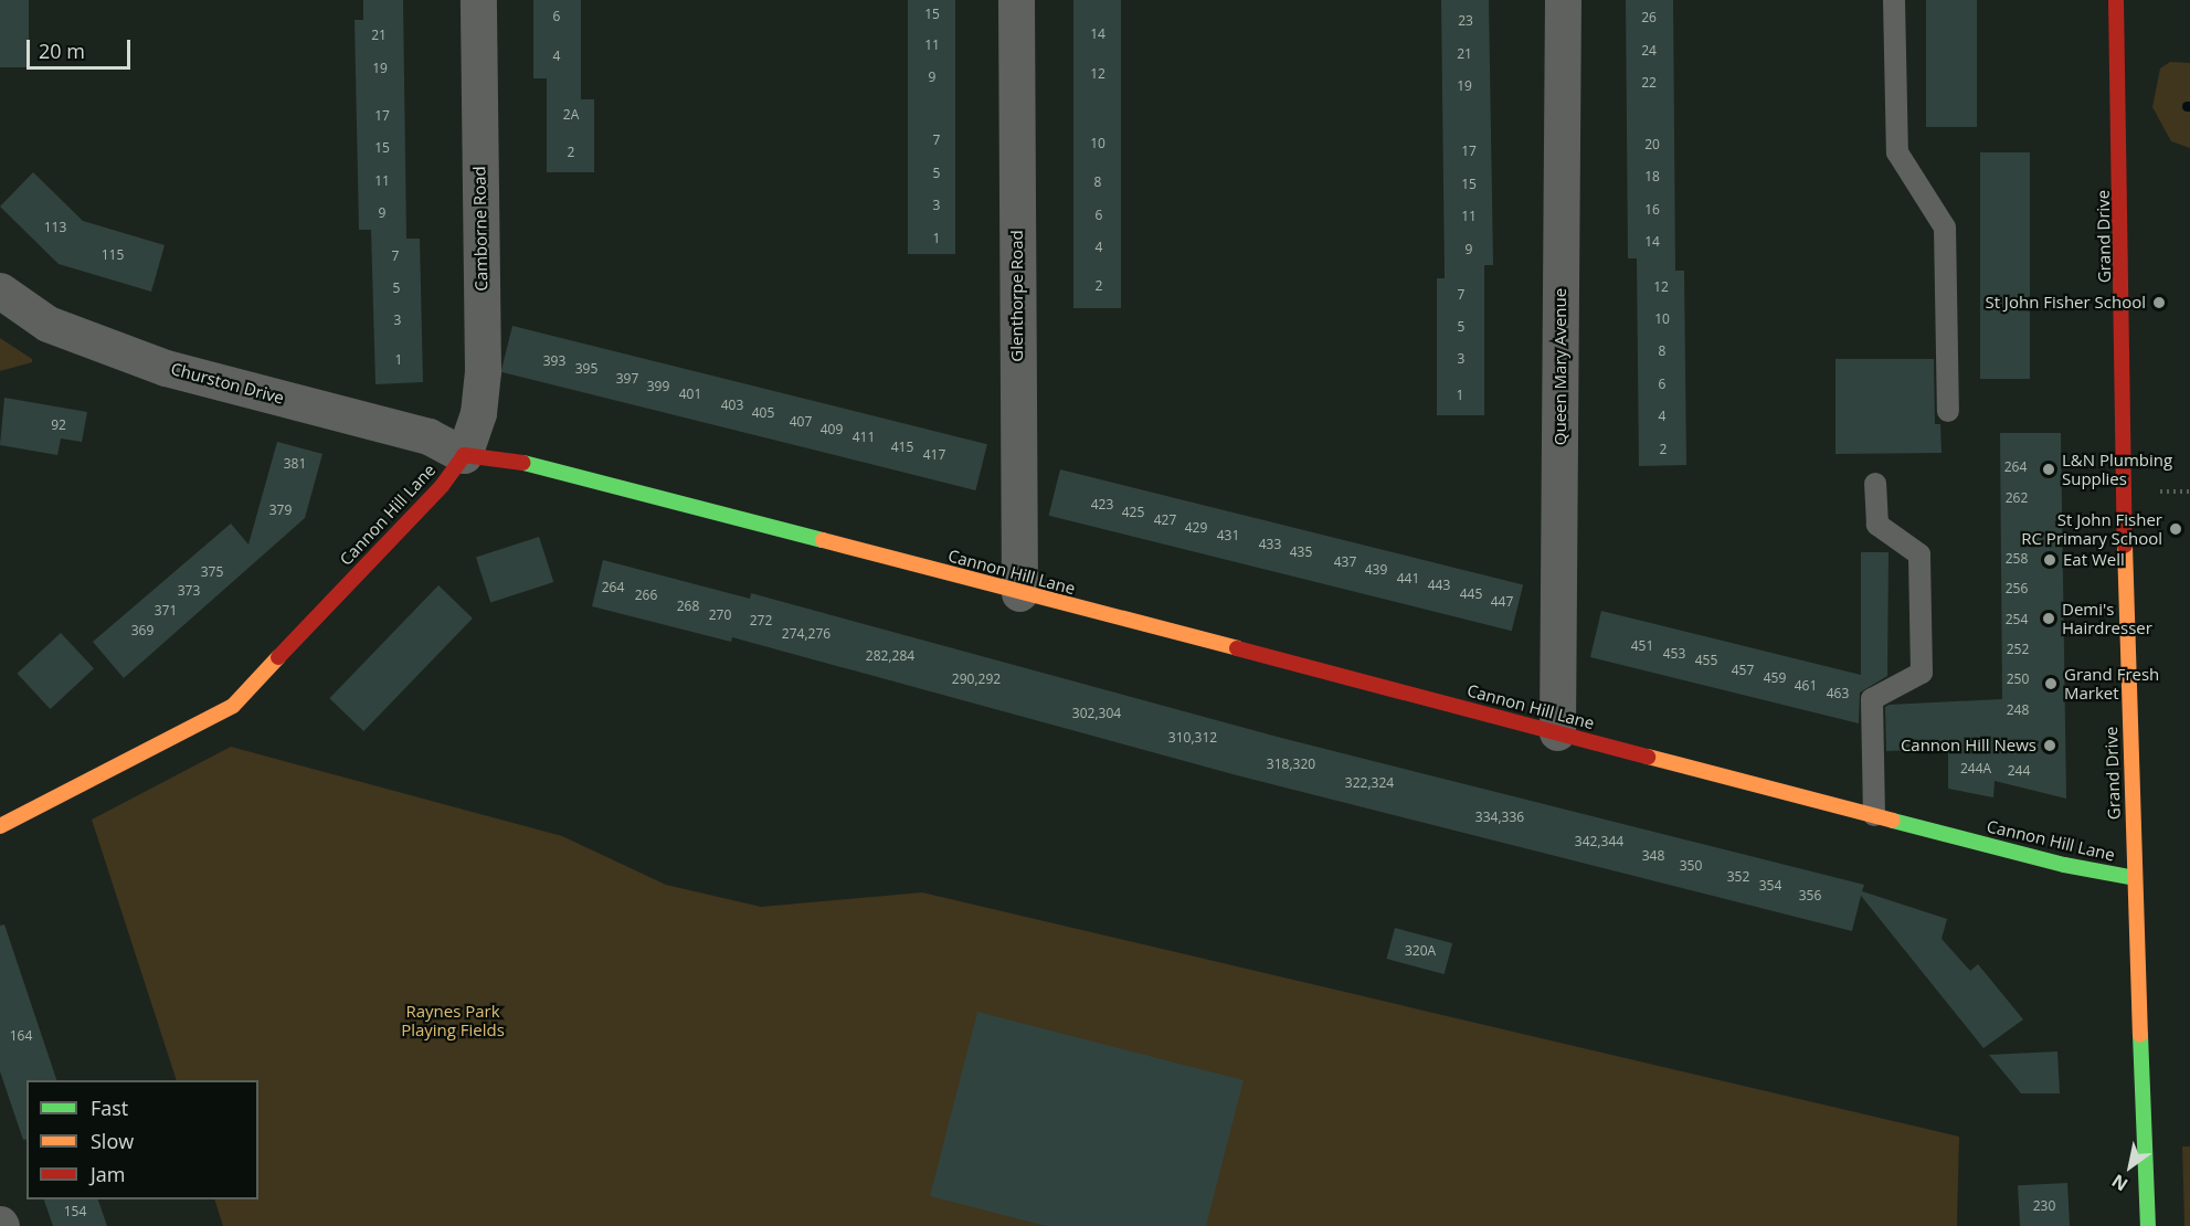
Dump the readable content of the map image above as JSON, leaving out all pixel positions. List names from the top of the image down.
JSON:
{
  "streets": {
    "street": [
      "Camborne Road",
      "Grand Drive",
      "Glenthorpe Road",
      "Queen Mary Avenue",
      "Churston Drive",
      "Cannon Hill Lane"
    ]
  },
  "crossings": [
    ["Camborne Road", "Churston Drive"],
    ["Camborne Road", "Cannon Hill Lane"],
    ["Grand Drive", "Cannon Hill Lane"],
    ["Glenthorpe Road", "Cannon Hill Lane"],
    ["Queen Mary Avenue", "Cannon Hill Lane"],
    ["Churston Drive", "Cannon Hill Lane"]
  ],
  "parks": ["Raynes Park Playing Fields"],
  "places": [
    "St John Fisher School",
    "L&N Plumbing Supplies",
    "St John Fisher RC Primary School",
    "Eat Well",
    "Demi's Hairdresser",
    "Grand Fresh Market",
    "Cannon Hill News"
  ],
  "house_numbers": [
    "15",
    "6",
    "26",
    "23",
    "14",
    "21",
    "11",
    "24",
    "21",
    "4",
    "19",
    "12",
    "9",
    "22",
    "19",
    "2A",
    "17",
    "7",
    "10",
    "20",
    "15",
    "17",
    "2",
    "5",
    "18",
    "11",
    "8",
    "15",
    "3",
    "16",
    "9",
    "6",
    "11",
    "113",
    "1",
    "14",
    "4",
    "9",
    "115",
    "7",
    "2",
    "12",
    "5",
    "7",
    "10",
    "3",
    "5",
    "8",
    "3",
    "1",
    "393",
    "395",
    "397",
    "6",
    "399",
    "401",
    "1",
    "403",
    "405",
    "4",
    "407",
    "92",
    "409",
    "411",
    "415",
    "2",
    "417",
    "381",
    "264",
    "262",
    "423",
    "379",
    "425",
    "427",
    "429",
    "431",
    "433",
    "435",
    "258",
    "437",
    "439",
    "375",
    "441",
    "443",
    "264",
    "256",
    "373",
    "445",
    "266",
    "447",
    "268",
    "371",
    "270",
    "254",
    "272",
    "369",
    "274,276",
    "451",
    "252",
    "453",
    "282,284",
    "455",
    "457",
    "459",
    "290,292",
    "250",
    "461",
    "463",
    "248",
    "302,304",
    "310,312",
    "318,320",
    "244A",
    "244",
    "322,324",
    "334,336",
    "342,344",
    "348",
    "350",
    "352",
    "354",
    "356",
    "320A",
    "164",
    "230",
    "154"
  ],
  "legend": ["Fast", "Slow", "Jam"],
  "scale_bar": "20 m",
  "north": "bottom left"
}
